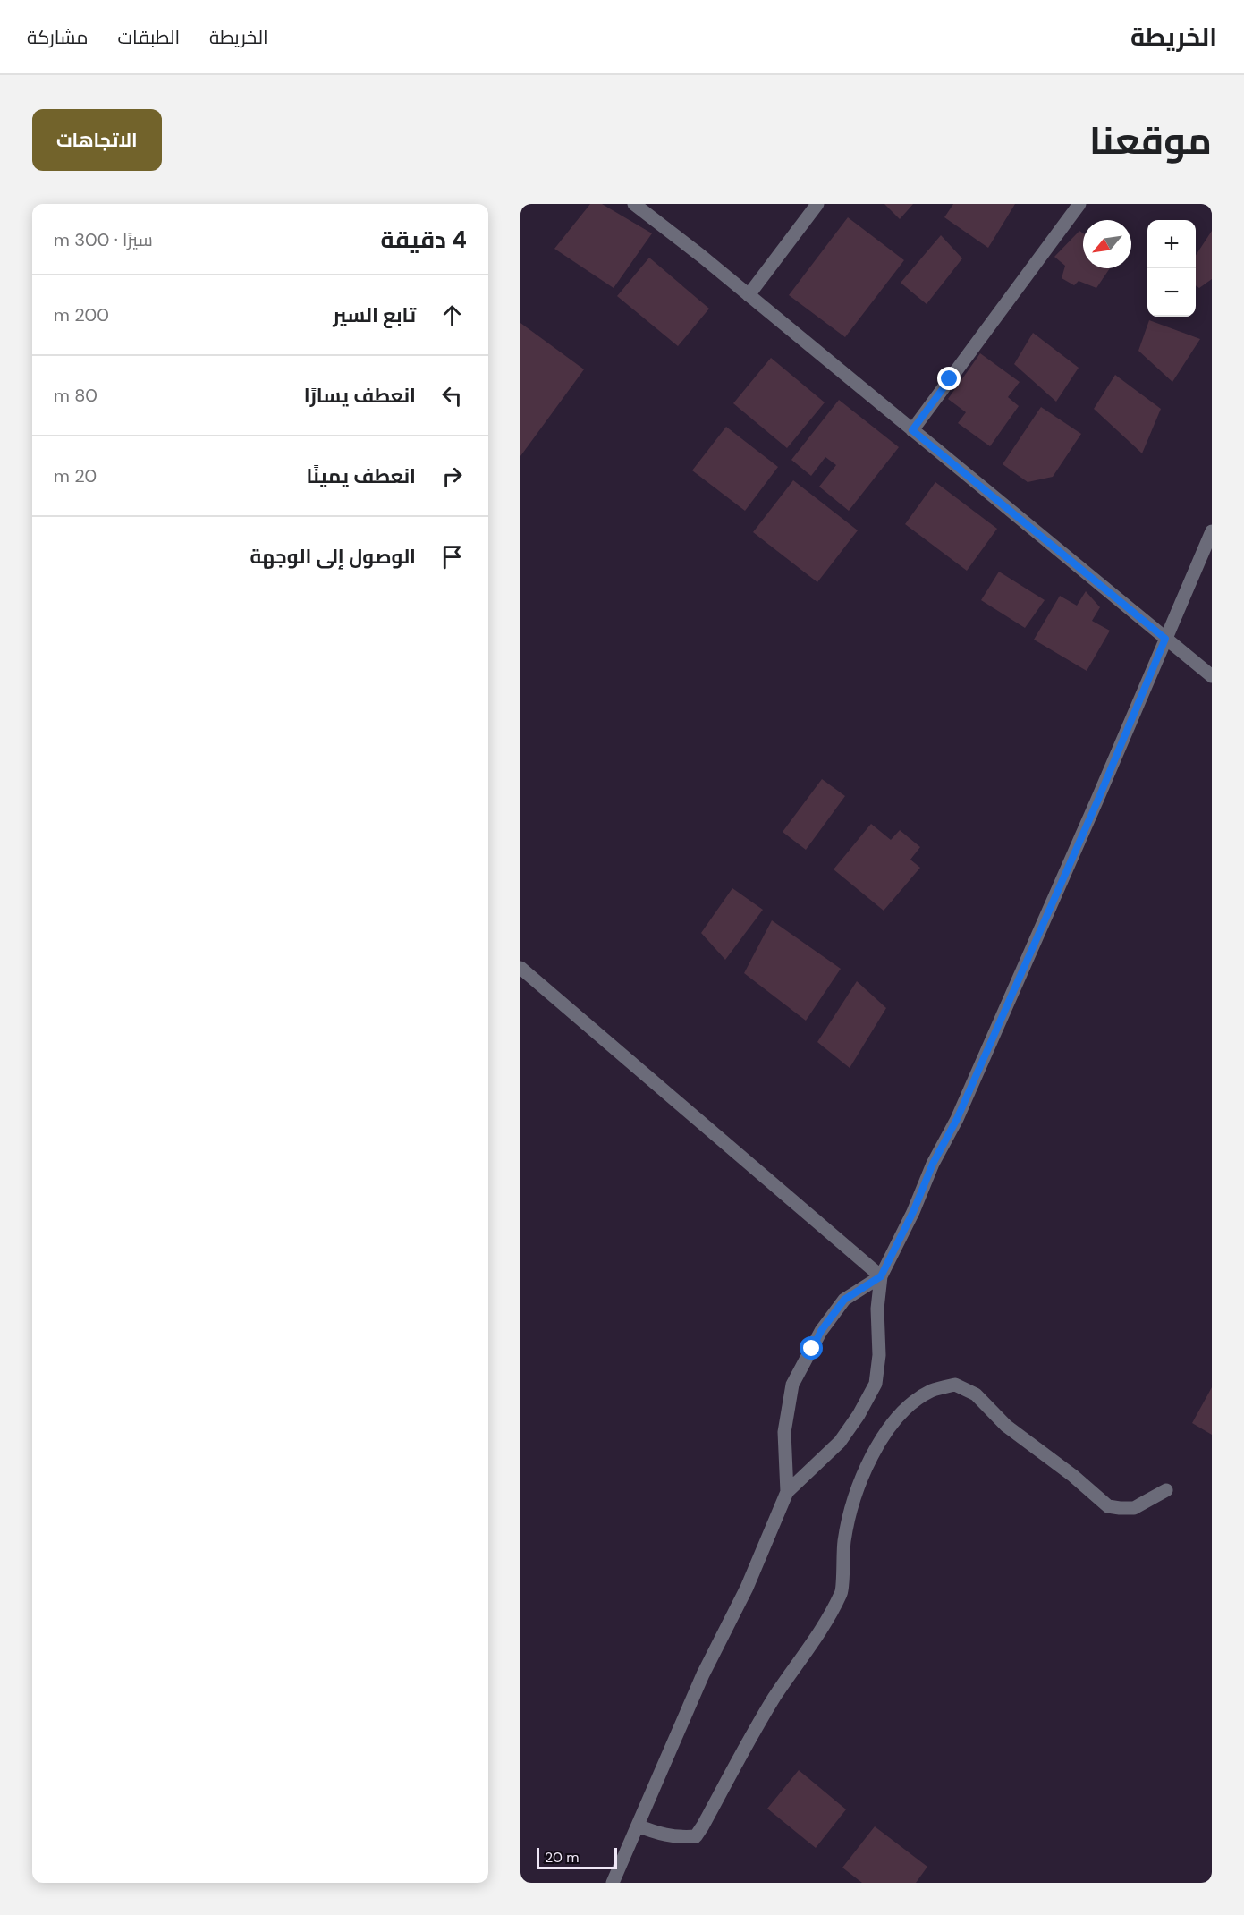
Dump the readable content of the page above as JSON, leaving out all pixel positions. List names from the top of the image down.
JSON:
{
  "scale_bar": "20 m",
  "north": "bottom left",
  "page": {
    "header": "الخريطة",
    "nav": ["الخريطة", "الطبقات", "مشاركة"],
    "title": "موقعنا",
    "buttons": "الاتجاهات",
    "heading": ["4 دقيقة", "سيرًا · 300 m"],
    "map_buttons": ["+", "−"],
    "list": [
      ["تابع السير", "200 m"],
      ["انعطف يسارًا", "80 m"],
      ["انعطف يمينًا", "20 m"],
      "الوصول إلى الوجهة"
    ],
    "scale": "20 m"
  }
}
